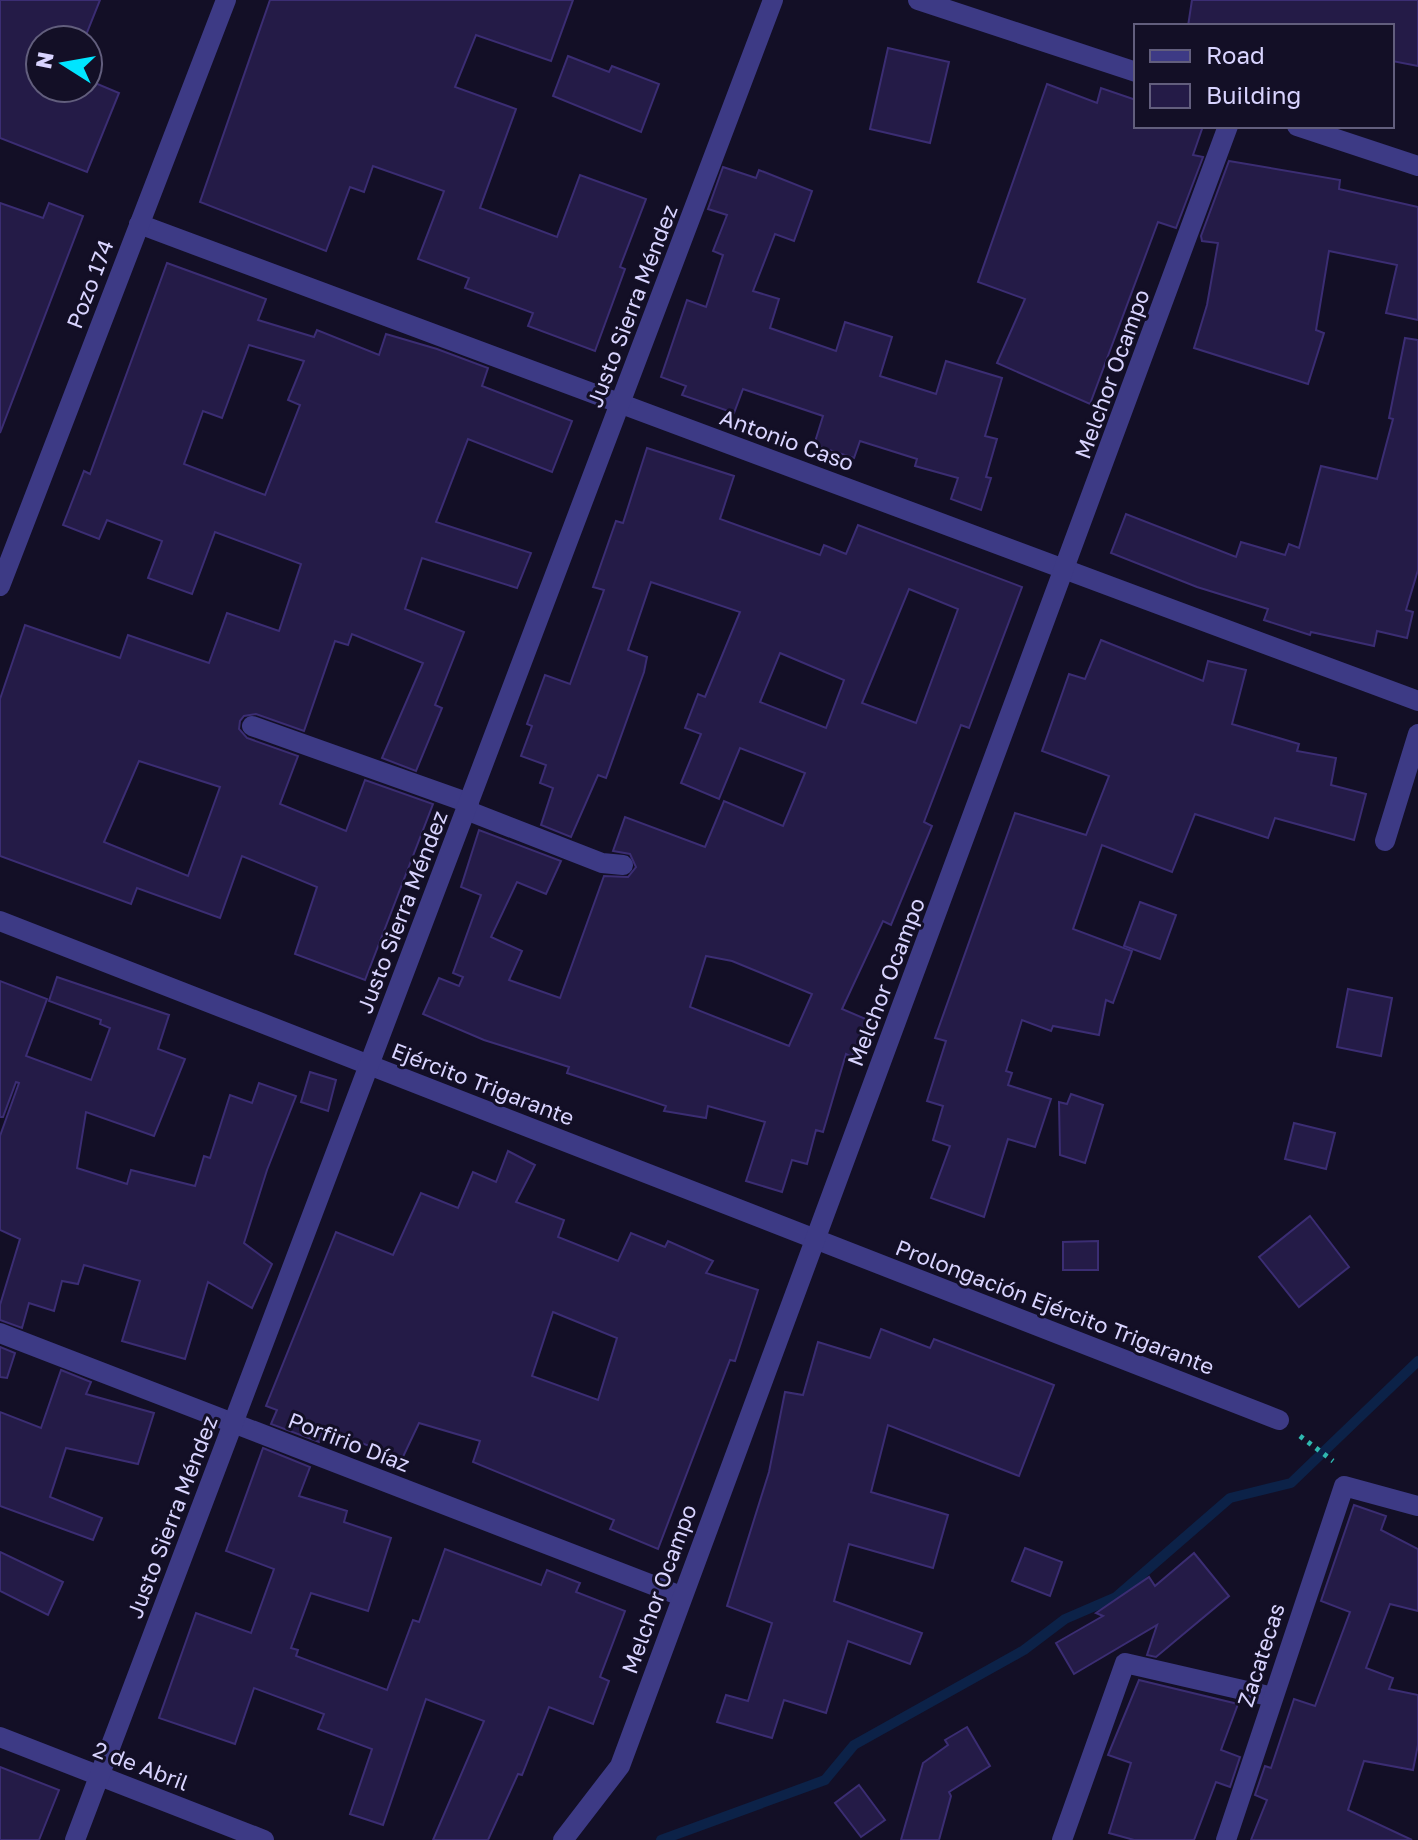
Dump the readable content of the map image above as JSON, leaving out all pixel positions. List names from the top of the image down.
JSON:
{
  "streets": {
    "street": [
      "Pozo 174",
      "Justo Sierra Méndez",
      "Melchor Ocampo",
      "Antonio Caso",
      "Ejército Trigarante",
      "Prolongación Ejército Trigarante",
      "Porfirio Díaz",
      "Zacatecas",
      "2 de Abril"
    ]
  },
  "crossings": [
    ["Pozo 174", "Antonio Caso"],
    ["Justo Sierra Méndez", "Antonio Caso"],
    ["Justo Sierra Méndez", "Ejército Trigarante"],
    ["Justo Sierra Méndez", "Porfirio Díaz"],
    ["Justo Sierra Méndez", "2 de Abril"],
    ["Melchor Ocampo", "Antonio Caso"],
    ["Melchor Ocampo", "Ejército Trigarante"],
    ["Melchor Ocampo", "Prolongación Ejército Trigarante"],
    ["Melchor Ocampo", "Porfirio Díaz"],
    ["Ejército Trigarante", "Prolongación Ejército Trigarante"]
  ],
  "legend": ["Road", "Building"],
  "north": "left"
}
